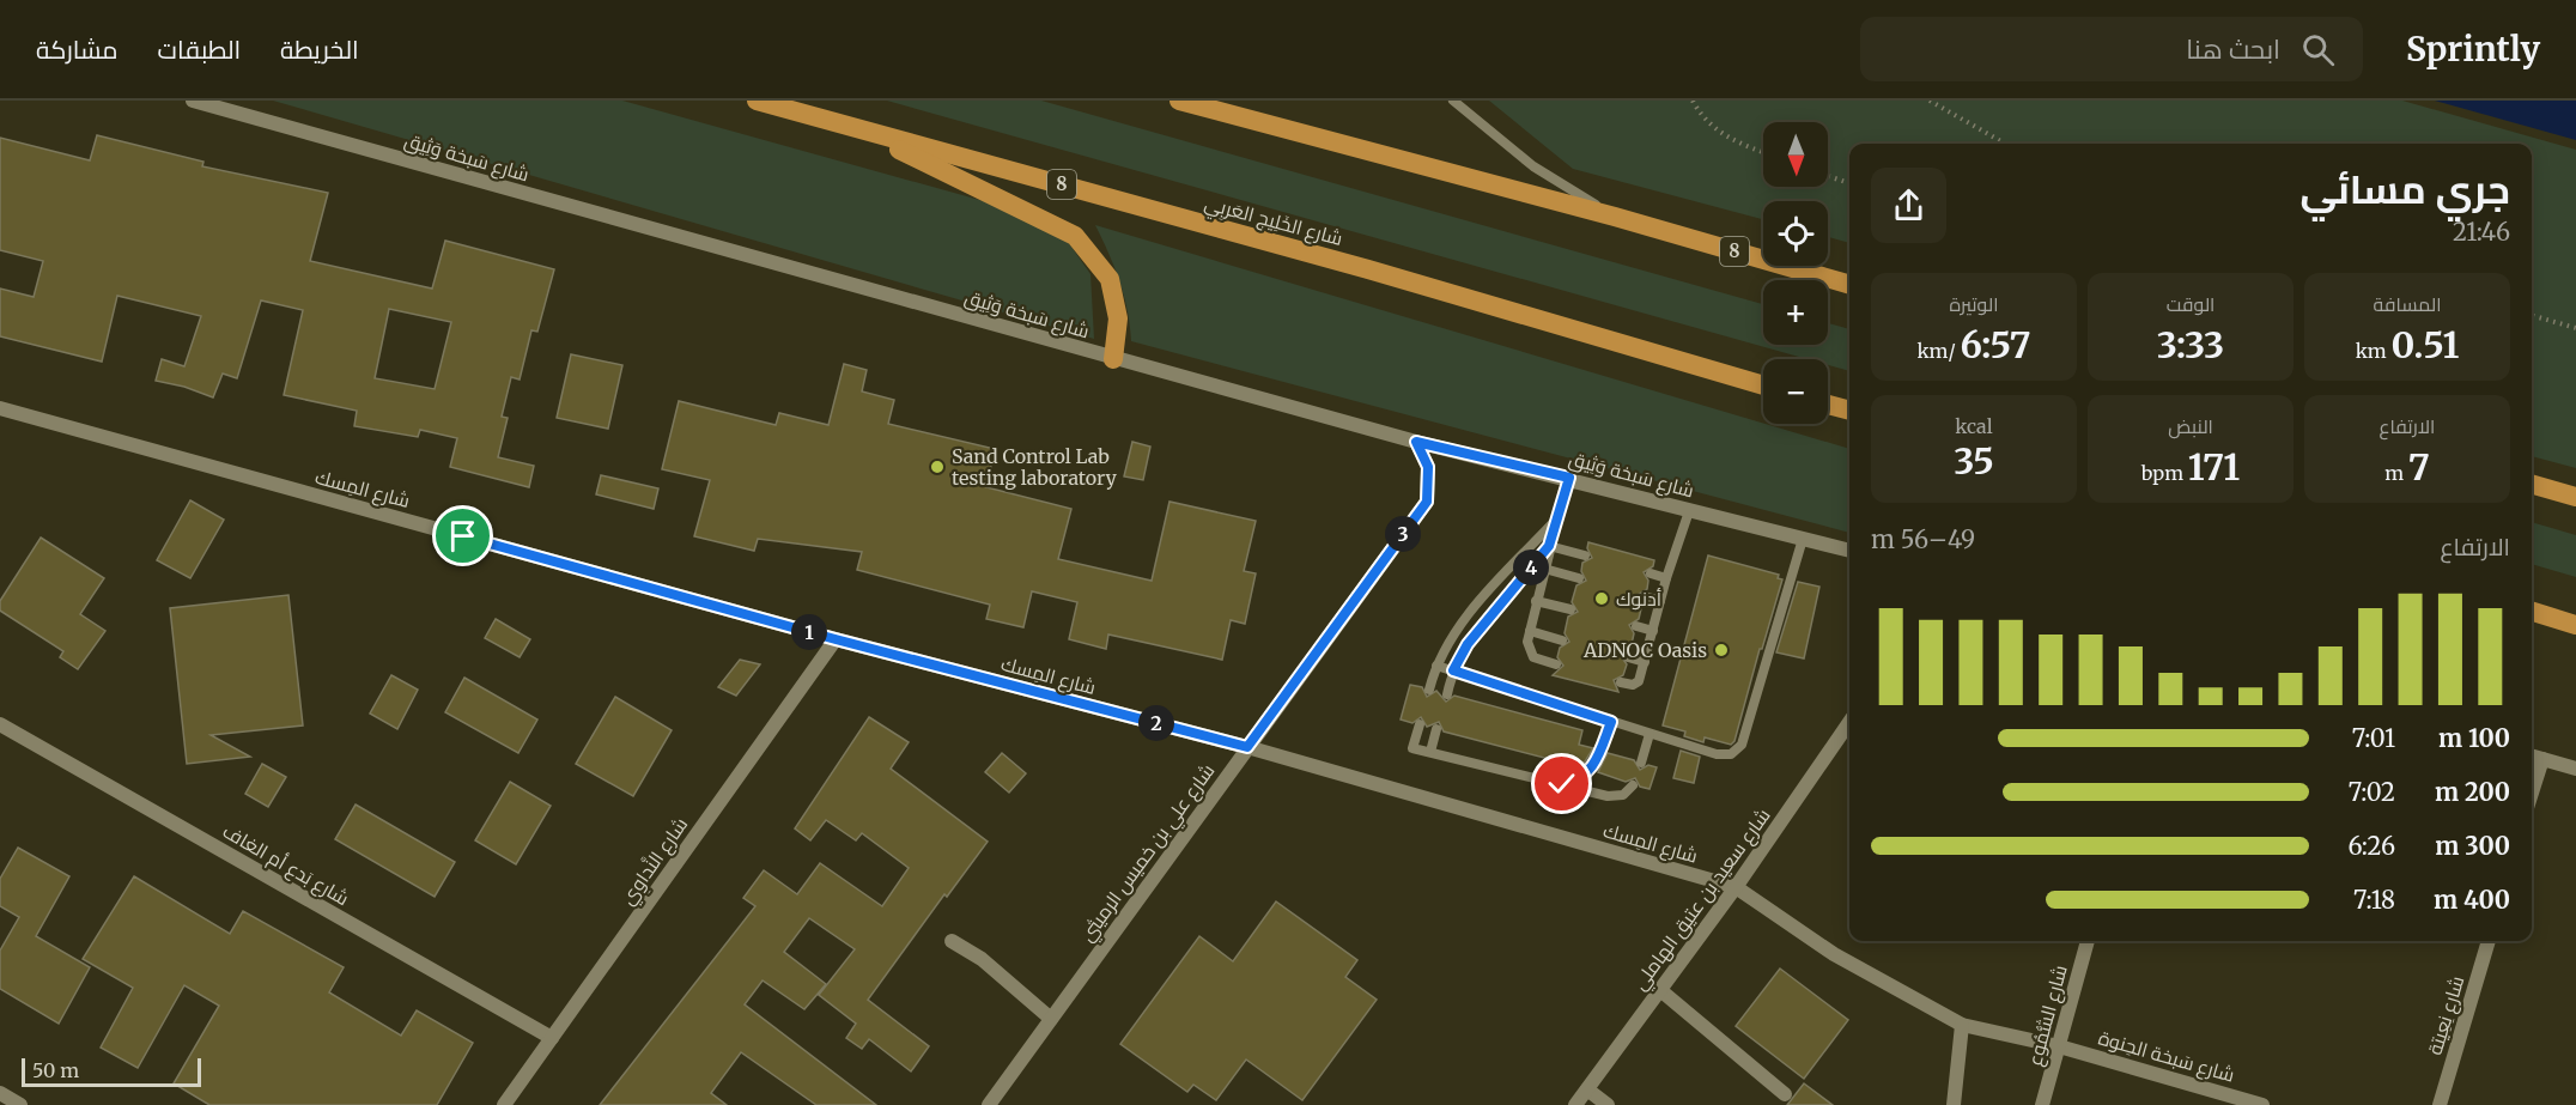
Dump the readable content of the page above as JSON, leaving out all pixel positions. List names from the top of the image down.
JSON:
{
  "streets": {
    "highway": ["8", "شارع الخَلِيج العَربِي"],
    "street": [
      "شارع سَبخة وَثِيق",
      "شارع المِسك",
      "شارع علي بن خميس الرميثي",
      "شارع النَّداوِي",
      "شارع بَدع أم الغاف",
      "شارع سعيد بن عتيق الهاملي",
      "شارع الشُّمُوع",
      "شارع نِعِيتة",
      "شارع سَبخة الحِنوة"
    ]
  },
  "crossings": [
    ["شارع سَبخة وَثِيق", "شارع علي بن خميس الرميثي"],
    ["شارع المِسك", "شارع علي بن خميس الرميثي"],
    ["شارع المِسك", "شارع النَّداوِي"],
    ["شارع المِسك", "شارع سعيد بن عتيق الهاملي"],
    ["شارع المِسك", "شارع الشُّمُوع"],
    ["شارع المِسك", "شارع سَبخة الحِنوة"],
    ["شارع النَّداوِي", "شارع بَدع أم الغاف"],
    ["شارع الشُّمُوع", "شارع سَبخة الحِنوة"]
  ],
  "places": ["Sand Control Lab testing laboratory", "أدنوك", "ADNOC Oasis"],
  "scale_bar": "50 m",
  "north": "bottom",
  "page": {
    "header": "Sprintly",
    "search": "ابحث هنا",
    "nav": ["الخريطة", "الطبقات", "مشاركة"],
    "map_buttons": ["+", "−"],
    "heading": ["جري مسائي", "21:46"],
    "stats": [
      ["المسافة", "0.51 km"],
      ["الوقت", "3:33"],
      ["الوتيرة", "6:57 /km"],
      ["الارتفاع", "7 m"],
      ["النبض", "171 bpm"],
      ["kcal", "35"]
    ],
    "chart": ["الارتفاع", "49–56 m"],
    "pins": [
      "3",
      "4",
      "1",
      "2"
    ],
    "list": [
      {
        "name": "100 m",
        "note": "7:01"
      },
      {
        "name": "200 m",
        "note": "7:02"
      },
      {
        "name": "300 m",
        "note": "6:26"
      },
      {
        "name": "400 m",
        "note": "7:18"
      }
    ],
    "scale": "50 m"
  }
}
